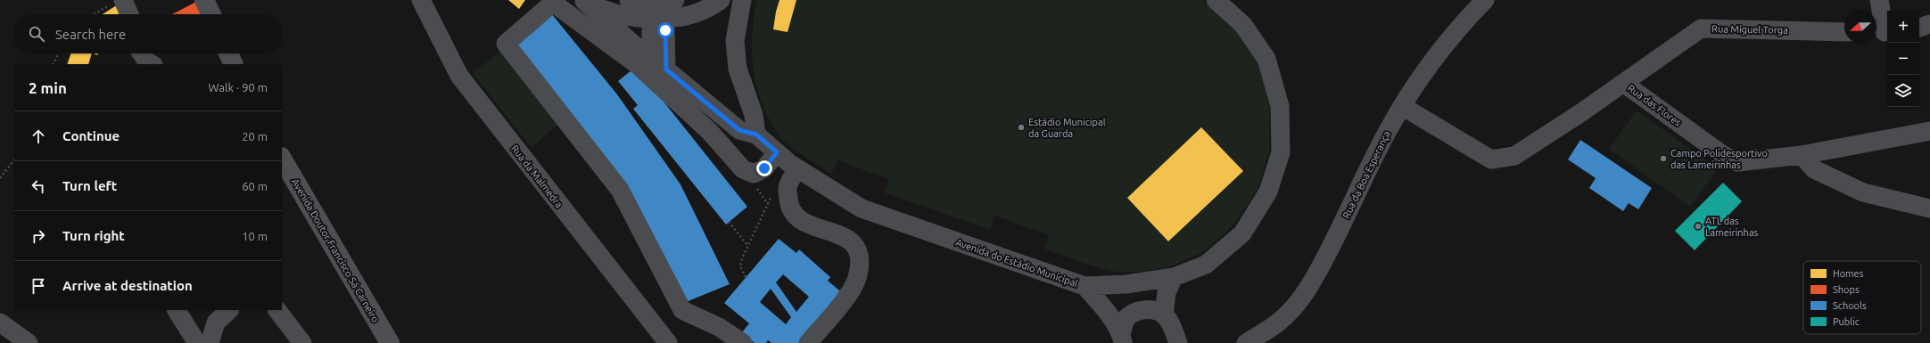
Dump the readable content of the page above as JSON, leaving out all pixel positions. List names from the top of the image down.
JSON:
{
  "streets": {
    "main road": ["Avenida Doutor Francisco Sá Carneiro"],
    "street": [
      "Rua Miguel Torga",
      "Rua das Flores",
      "Rua da Boa Esperança",
      "Rua da Malmedra",
      "Avenida do Estádio Municipal"
    ]
  },
  "crossings": [
    ["Rua Miguel Torga", "Rua das Flores"],
    ["Rua das Flores", "Rua da Boa Esperança"]
  ],
  "places": ["Estádio Municipal da Guarda", "Campo Polidesportivo das Lameirinhas", "ATL das Lameirinhas"],
  "legend": [
    "Homes",
    "Shops",
    "Schools",
    "Public"
  ],
  "north": "left",
  "page": {
    "map_buttons": ["+", "−"],
    "search": "Search here",
    "heading": ["2 min", "Walk · 90 m"],
    "list": [
      ["Continue", "20 m"],
      ["Turn left", "60 m"],
      ["Turn right", "10 m"],
      "Arrive at destination"
    ]
  }
}
